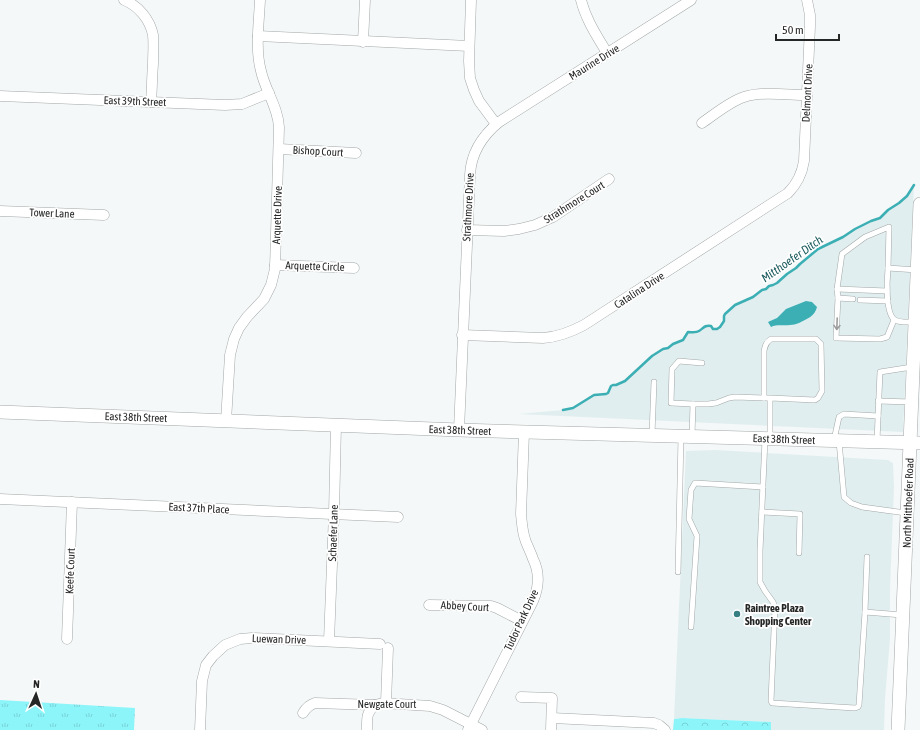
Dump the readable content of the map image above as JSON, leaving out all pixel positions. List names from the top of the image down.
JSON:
{
  "streets": {
    "main road": ["East 38th Street", "North Mitthoefer Road"],
    "street": [
      "Maurine Drive",
      "Delmont Drive",
      "East 39th Street",
      "Bishop Court",
      "Strathmore Court",
      "Strathmore Drive",
      "Tower Lane",
      "Arquette Drive",
      "Arquette Circle",
      "Catalina Drive",
      "East 37th Place",
      "Schaefer Lane",
      "Keefe Court",
      "Abbey Court",
      "Tudor Park Drive",
      "Luewan Drive",
      "Newgate Court"
    ]
  },
  "crossings": [
    ["Maurine Drive", "Strathmore Drive"],
    ["Delmont Drive", "Catalina Drive"],
    ["East 39th Street", "Arquette Drive"],
    ["Bishop Court", "Arquette Drive"],
    ["Strathmore Court", "Strathmore Drive"],
    ["Strathmore Drive", "Catalina Drive"],
    ["Strathmore Drive", "East 38th Street"],
    ["Arquette Drive", "Arquette Circle"],
    ["Arquette Drive", "East 38th Street"],
    ["East 38th Street", "North Mitthoefer Road"],
    ["East 38th Street", "Schaefer Lane"],
    ["East 38th Street", "Tudor Park Drive"],
    ["East 37th Place", "Schaefer Lane"],
    ["East 37th Place", "Keefe Court"],
    ["Schaefer Lane", "Luewan Drive"],
    ["Abbey Court", "Tudor Park Drive"],
    ["Tudor Park Drive", "Newgate Court"],
    ["Luewan Drive", "Newgate Court"]
  ],
  "water": ["Mitthoefer Ditch"],
  "places": ["Raintree Plaza Shopping Center"],
  "scale_bar": "50 m",
  "north": "top"
}
